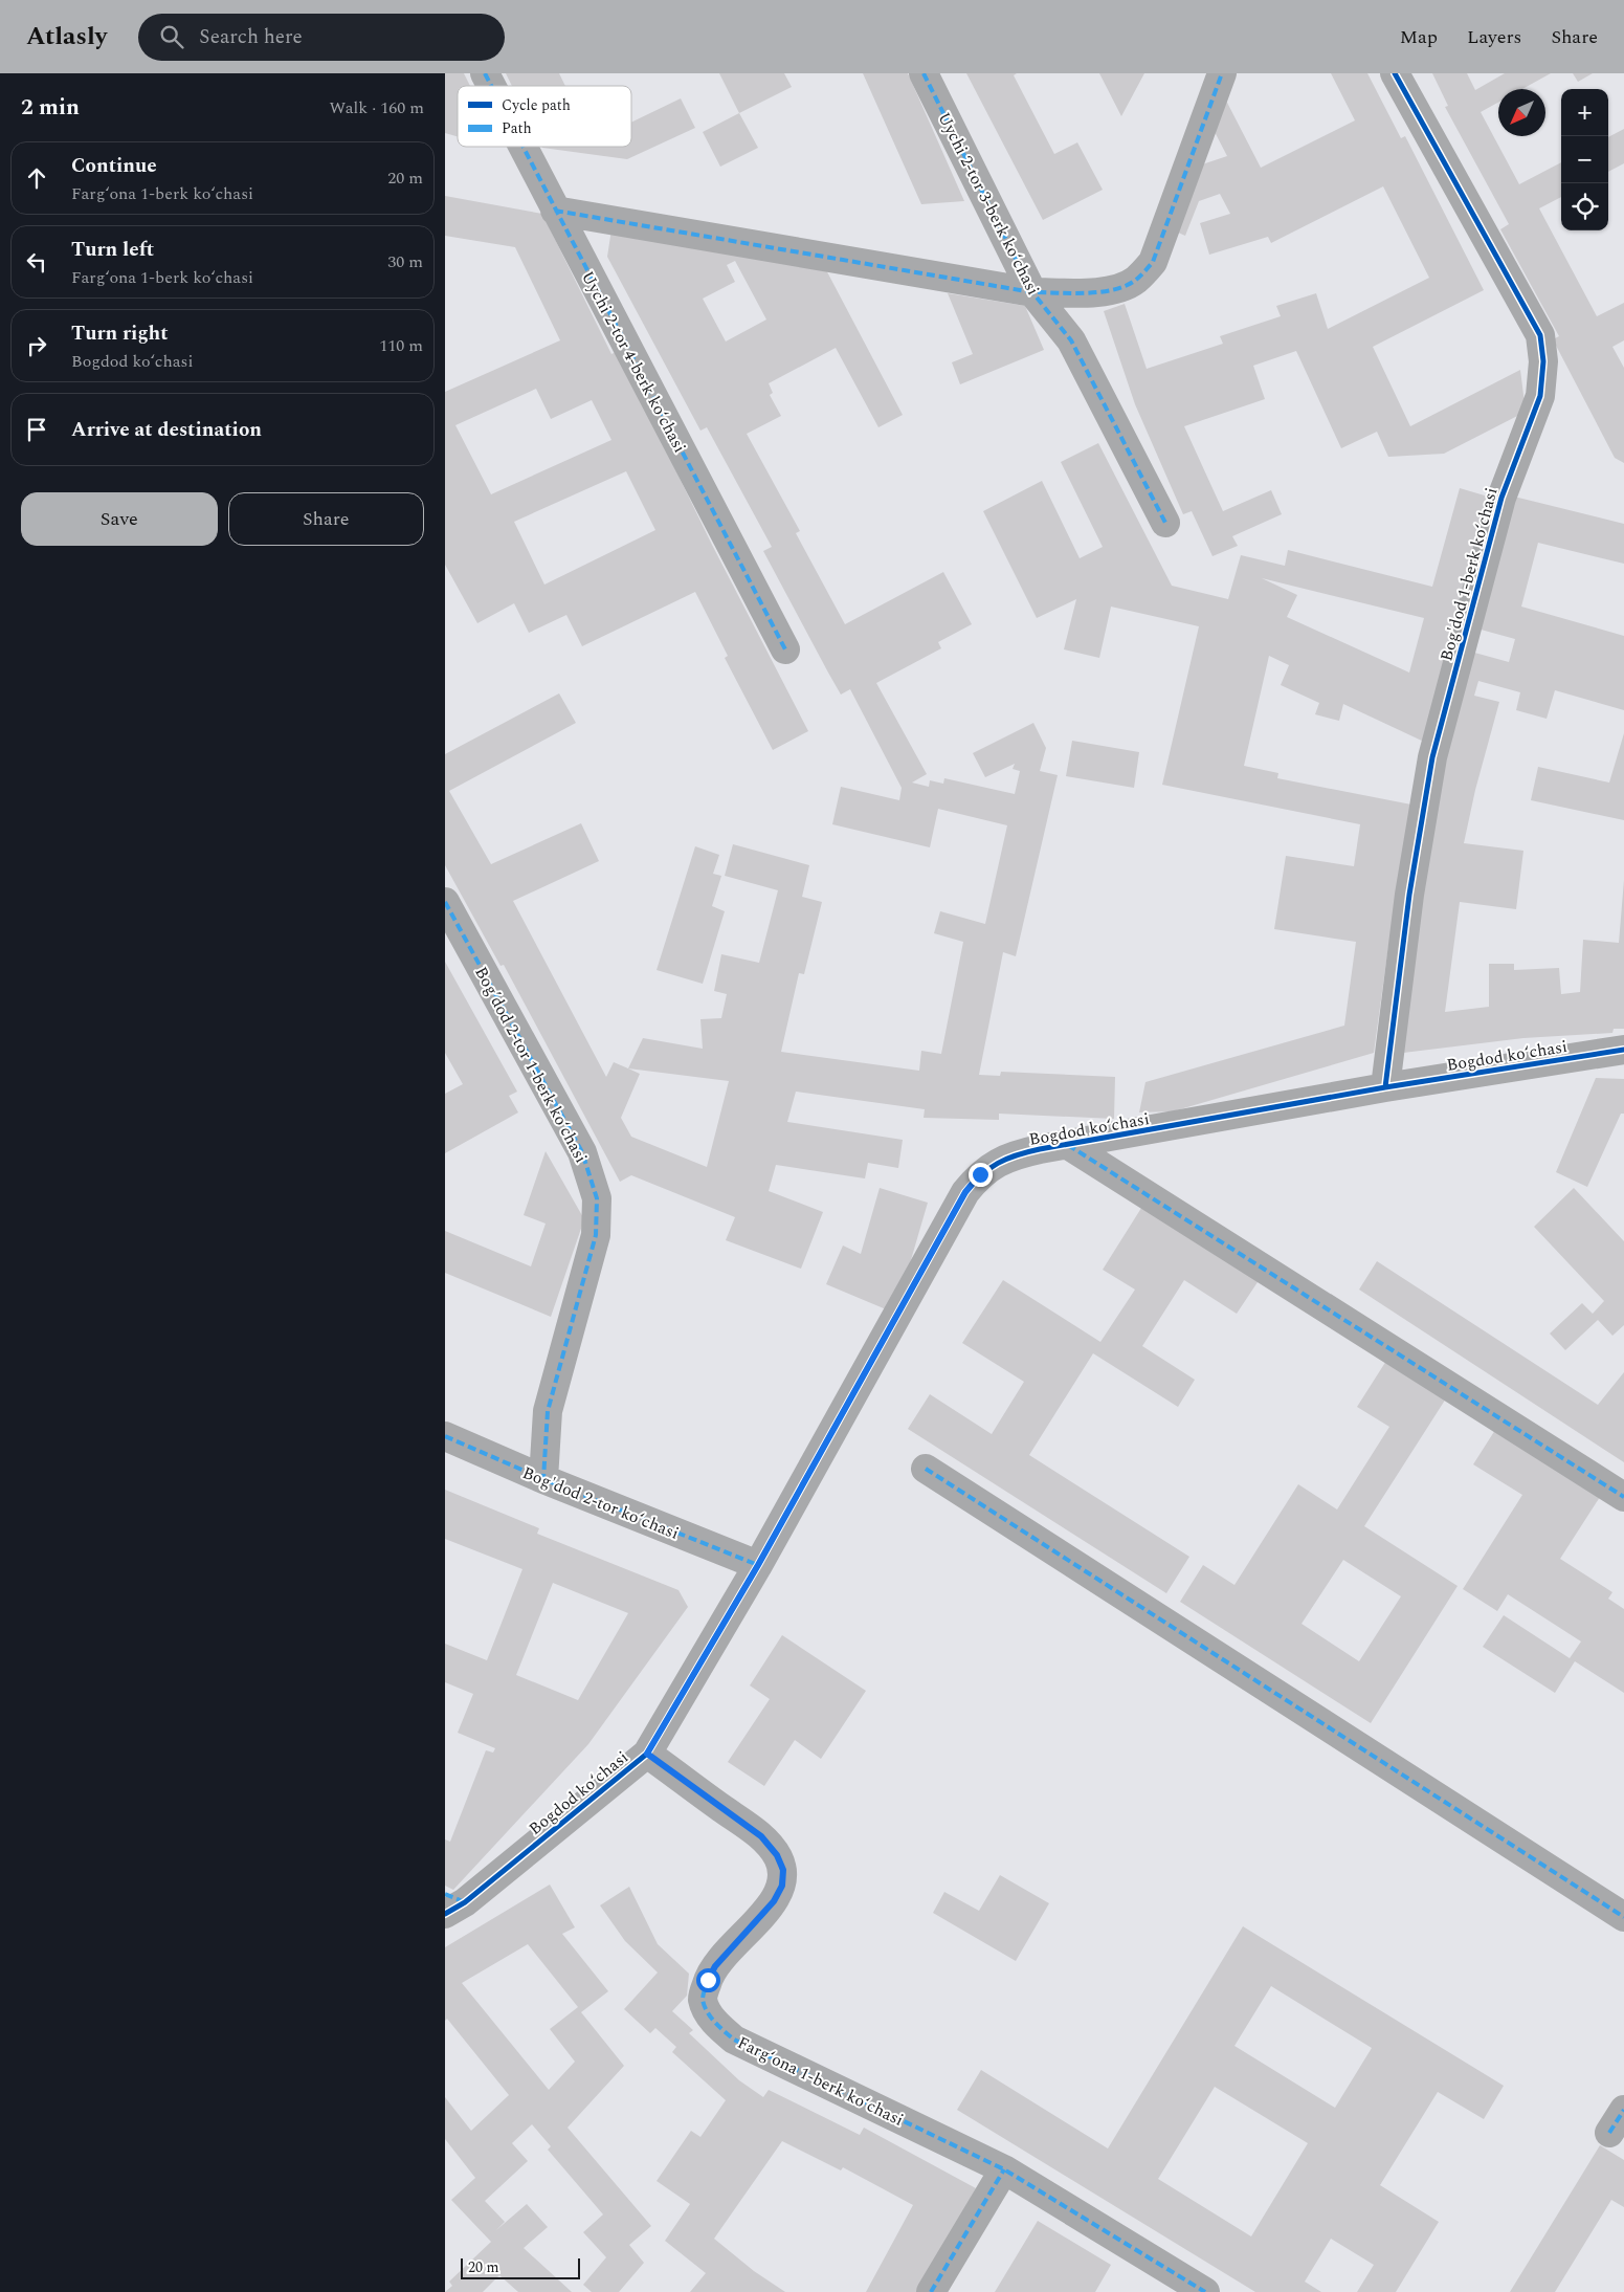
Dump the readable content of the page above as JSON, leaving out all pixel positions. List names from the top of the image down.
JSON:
{
  "streets": {
    "street": [
      "Uychi 2-tor 3-berk koʻchasi",
      "Uychi 2-tor 4-berk koʻchasi",
      "Bog'dod 1-berk koʻchasi",
      "Bogdod koʻchasi",
      "Bogʼdod 2-tor 1-berk koʻchasi",
      "Bog'dod 2-tor koʻchasi",
      "Fargʻona 1-berk koʻchasi"
    ]
  },
  "crossings": [
    ["Bog'dod 1-berk koʻchasi", "Bogdod koʻchasi"],
    ["Bogdod koʻchasi", "Bog'dod 2-tor koʻchasi"],
    ["Bogdod koʻchasi", "Fargʻona 1-berk koʻchasi"],
    ["Bogʼdod 2-tor 1-berk koʻchasi", "Bog'dod 2-tor koʻchasi"]
  ],
  "legend": ["Cycle path", "Path"],
  "scale_bar": "20 m",
  "north": "bottom left",
  "page": {
    "header": "Atlasly",
    "search": "Search here",
    "nav": ["Map", "Layers", "Share"],
    "heading": ["2 min", "Walk · 160 m"],
    "map_buttons": ["+", "−"],
    "list": [
      ["Continue", "Fargʻona 1-berk koʻchasi", "20 m"],
      ["Turn left", "Fargʻona 1-berk koʻchasi", "30 m"],
      ["Turn right", "Bogdod koʻchasi", "110 m"],
      "Arrive at destination"
    ],
    "buttons": ["Save", "Share"],
    "scale": "20 m"
  }
}
